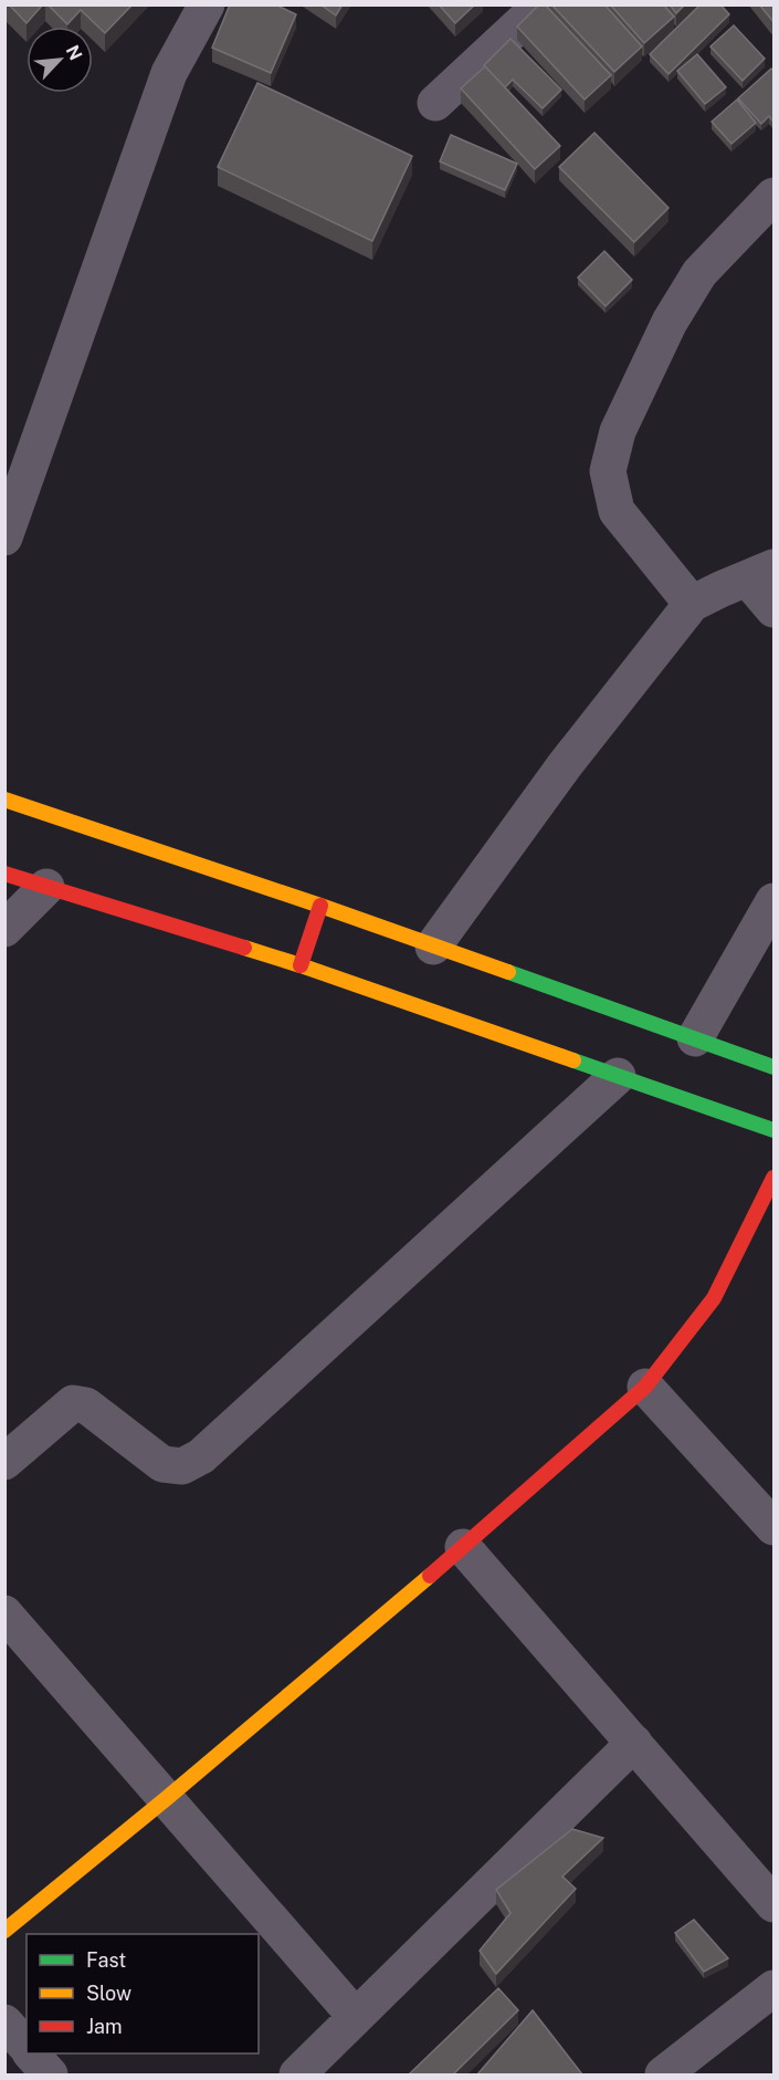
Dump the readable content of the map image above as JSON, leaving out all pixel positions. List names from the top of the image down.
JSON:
{
  "legend": ["Fast", "Slow", "Jam"],
  "north": "top right"
}
